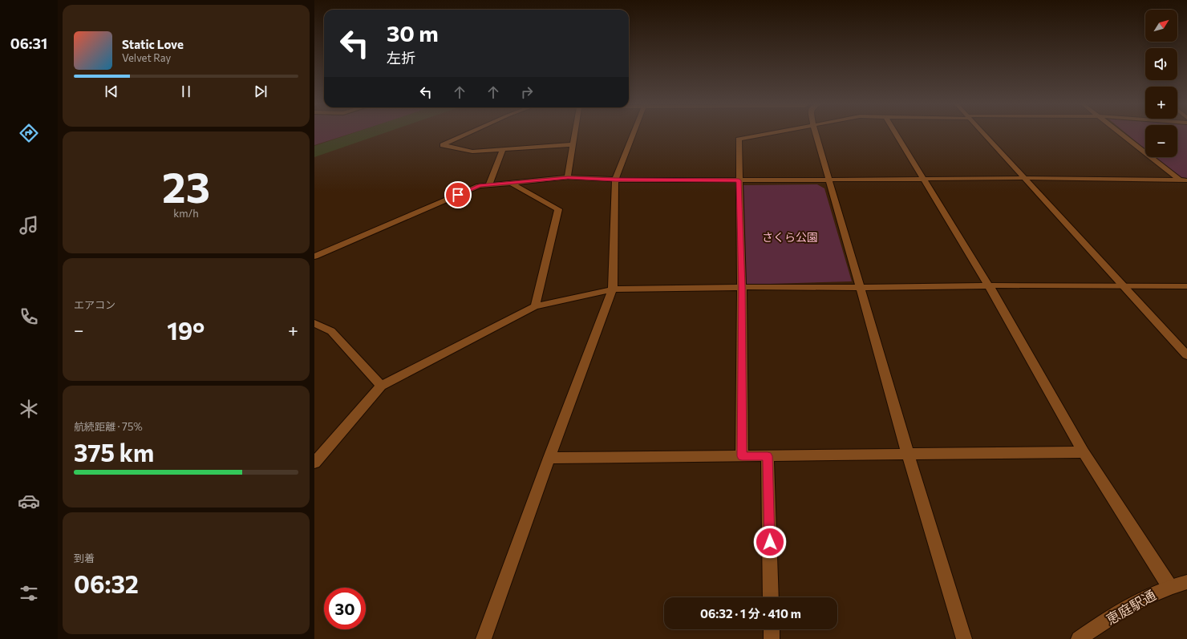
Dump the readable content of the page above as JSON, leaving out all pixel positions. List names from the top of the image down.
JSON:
{
  "streets": {
    "street": ["恵庭駅通"]
  },
  "parks": ["さくら公園"],
  "north": "top right",
  "page": {
    "tabs": "06:31",
    "map_buttons": ["+", "−"],
    "turn": ["30 m", "左折"],
    "song": ["Static Love", "Velvet Ray"],
    "tile": [
      ["23", "km/h"],
      "エアコン",
      ["航続距離 · 75%", "375 km"],
      ["到着", "06:32"]
    ],
    "heat": ["−", "19°", "+"],
    "limit": "30",
    "trip": "06:32 · 1 分 · 410 m"
  }
}
